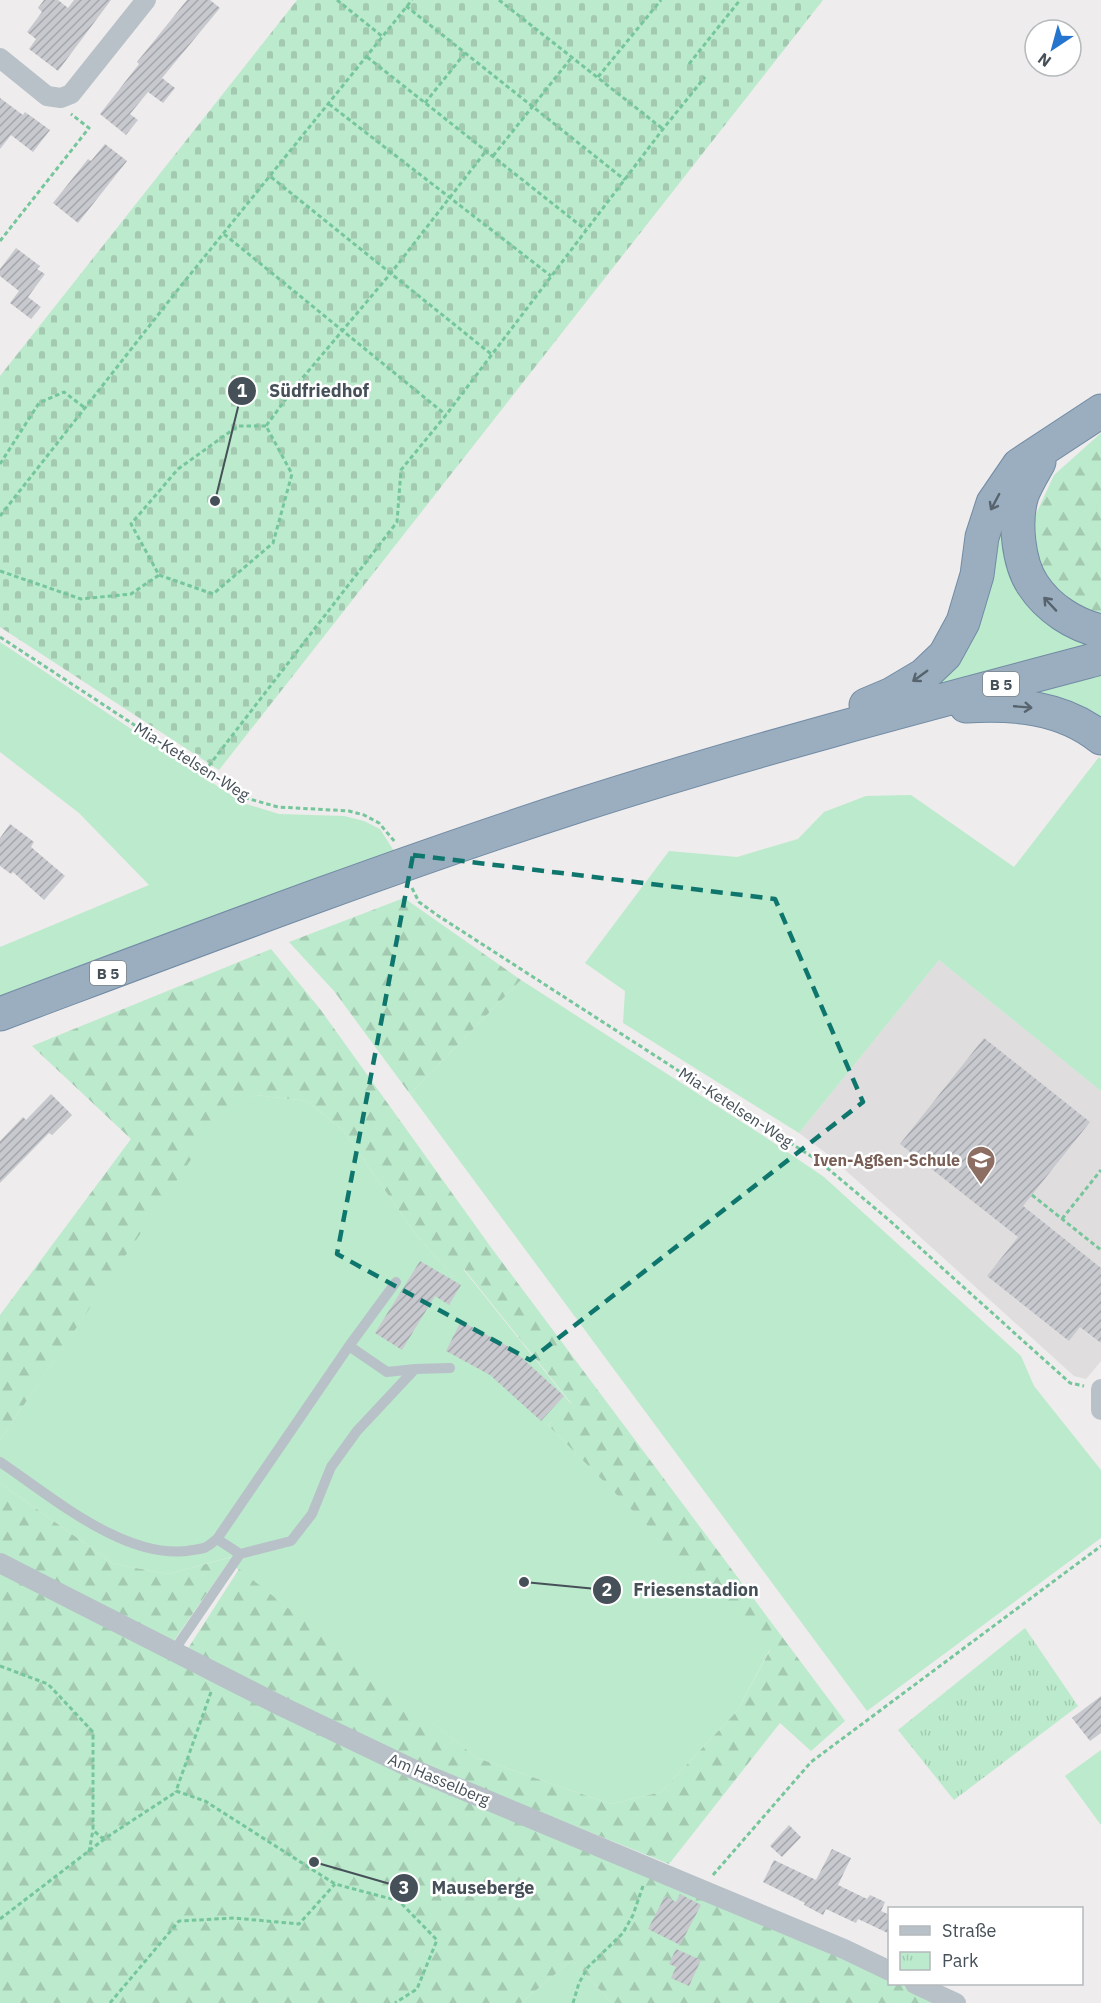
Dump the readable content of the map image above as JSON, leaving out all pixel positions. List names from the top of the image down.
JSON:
{
  "streets": {
    "highway": ["B 5"],
    "street": ["Am Hasselberg"],
    "path": ["Mia-Ketelsen-Weg"]
  },
  "places": {
    "other": ["Südfriedhof", "Friesenstadion", "Mauseberge"],
    "school or university": ["Iven-Agßen-Schule"]
  },
  "legend": ["Straße", "Park"],
  "north": "bottom left"
}
